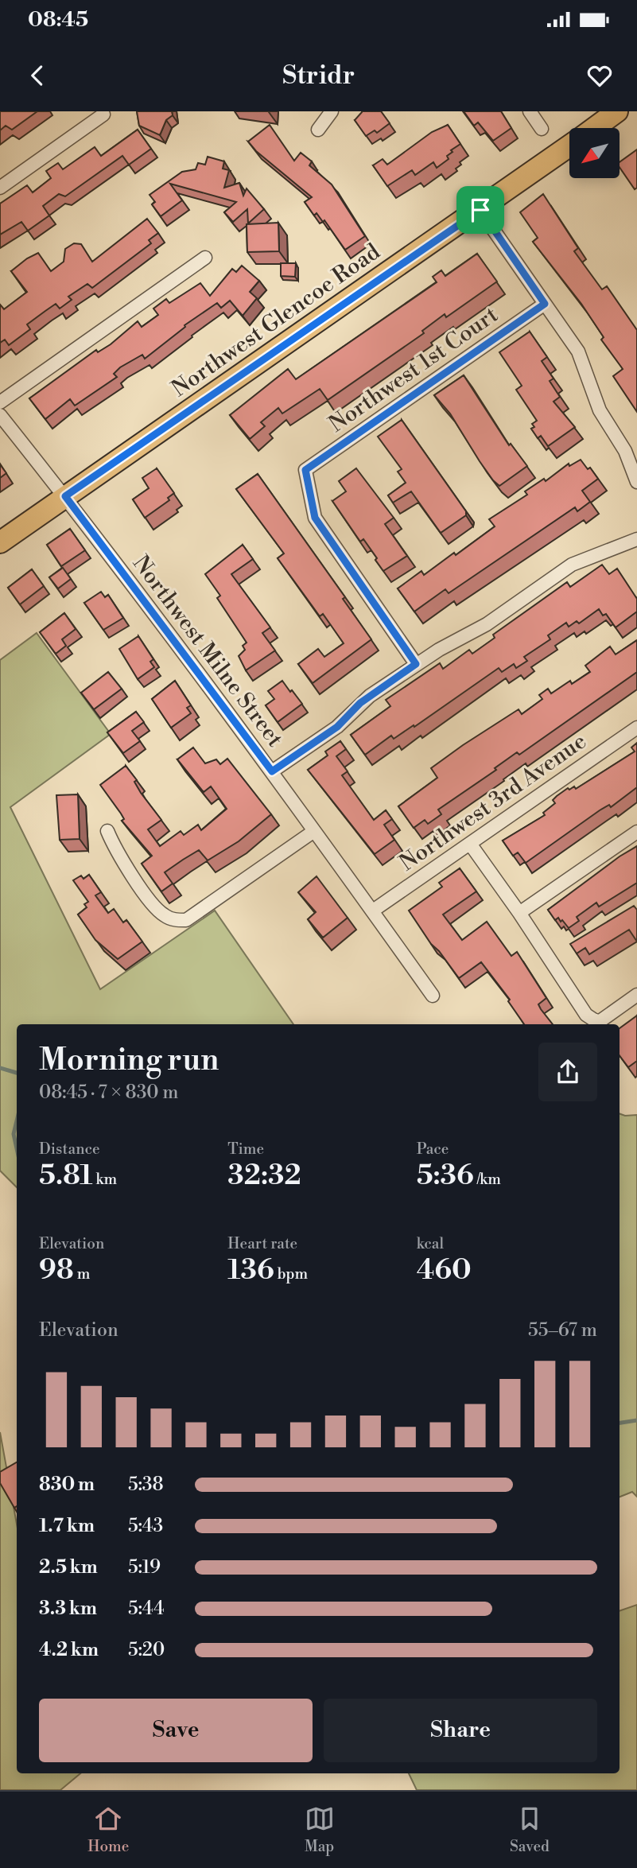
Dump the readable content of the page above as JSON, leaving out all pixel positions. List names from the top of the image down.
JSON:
{
  "streets": {
    "main road": ["Northwest Glencoe Road"],
    "street": ["Northwest 1st Court", "Northwest Milne Street", "Northwest 3rd Avenue"]
  },
  "crossings": [
    ["Northwest Glencoe Road", "Northwest Milne Street"],
    ["Northwest Milne Street", "Northwest 3rd Avenue"]
  ],
  "north": "bottom left",
  "page": {
    "status": "08:45",
    "header": "Stridr",
    "heading": ["Morning run", "08:45 · 7 × 830 m"],
    "stats": [
      ["Distance", "5.81 km"],
      ["Time", "32:32"],
      ["Pace", "5:36 /km"],
      ["Elevation", "98 m"],
      ["Heart rate", "136 bpm"],
      ["kcal", "460"]
    ],
    "chart": ["Elevation", "55–67 m"],
    "list": [
      {
        "name": "830 m",
        "note": "5:38"
      },
      {
        "name": "1.7 km",
        "note": "5:43"
      },
      {
        "name": "2.5 km",
        "note": "5:19"
      },
      {
        "name": "3.3 km",
        "note": "5:44"
      },
      {
        "name": "4.2 km",
        "note": "5:20"
      }
    ],
    "buttons": ["Save", "Share"],
    "tabs": ["Home", "Map", "Saved"]
  }
}
